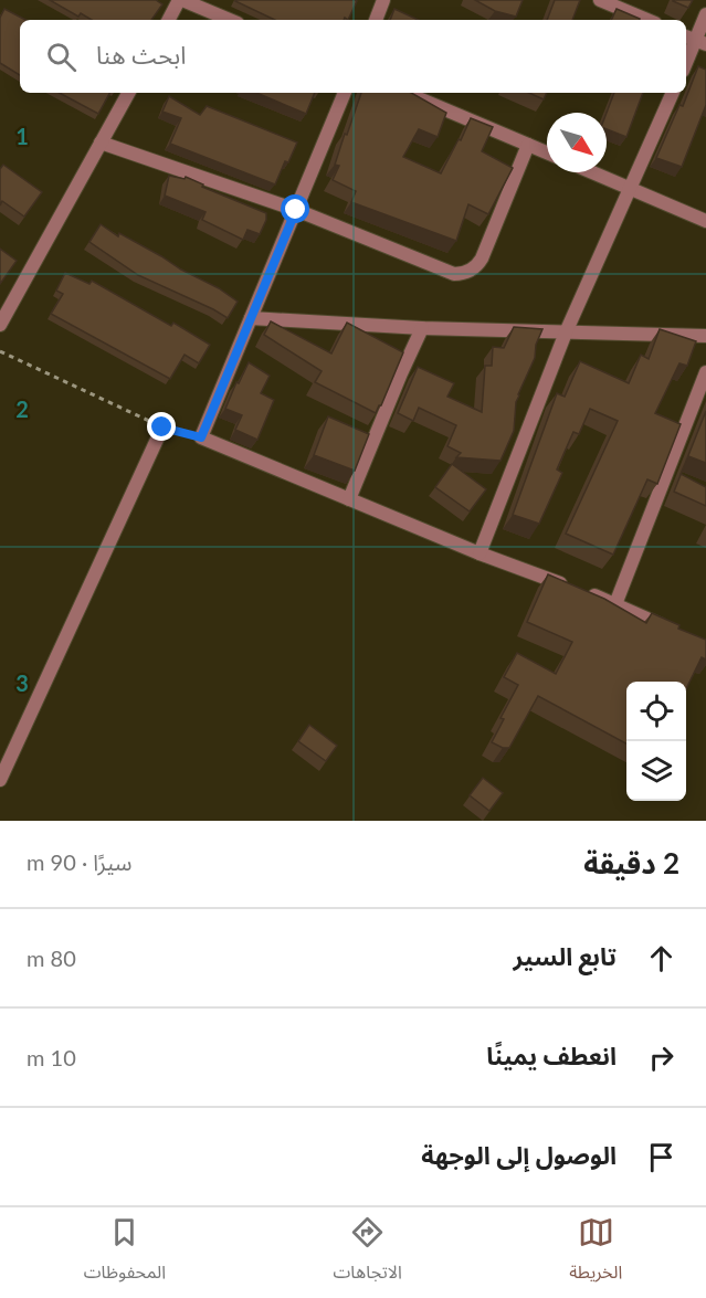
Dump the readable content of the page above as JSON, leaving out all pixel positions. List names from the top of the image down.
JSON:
{
  "north": "bottom right",
  "page": {
    "search": "ابحث هنا",
    "heading": ["2 دقيقة", "سيرًا · 90 m"],
    "list": [
      ["تابع السير", "80 m"],
      ["انعطف يمينًا", "10 m"],
      "الوصول إلى الوجهة"
    ],
    "nav": ["الخريطة", "الاتجاهات", "المحفوظات"]
  },
  "grid": {
    "rows": ["1", "2", "3"]
  }
}
